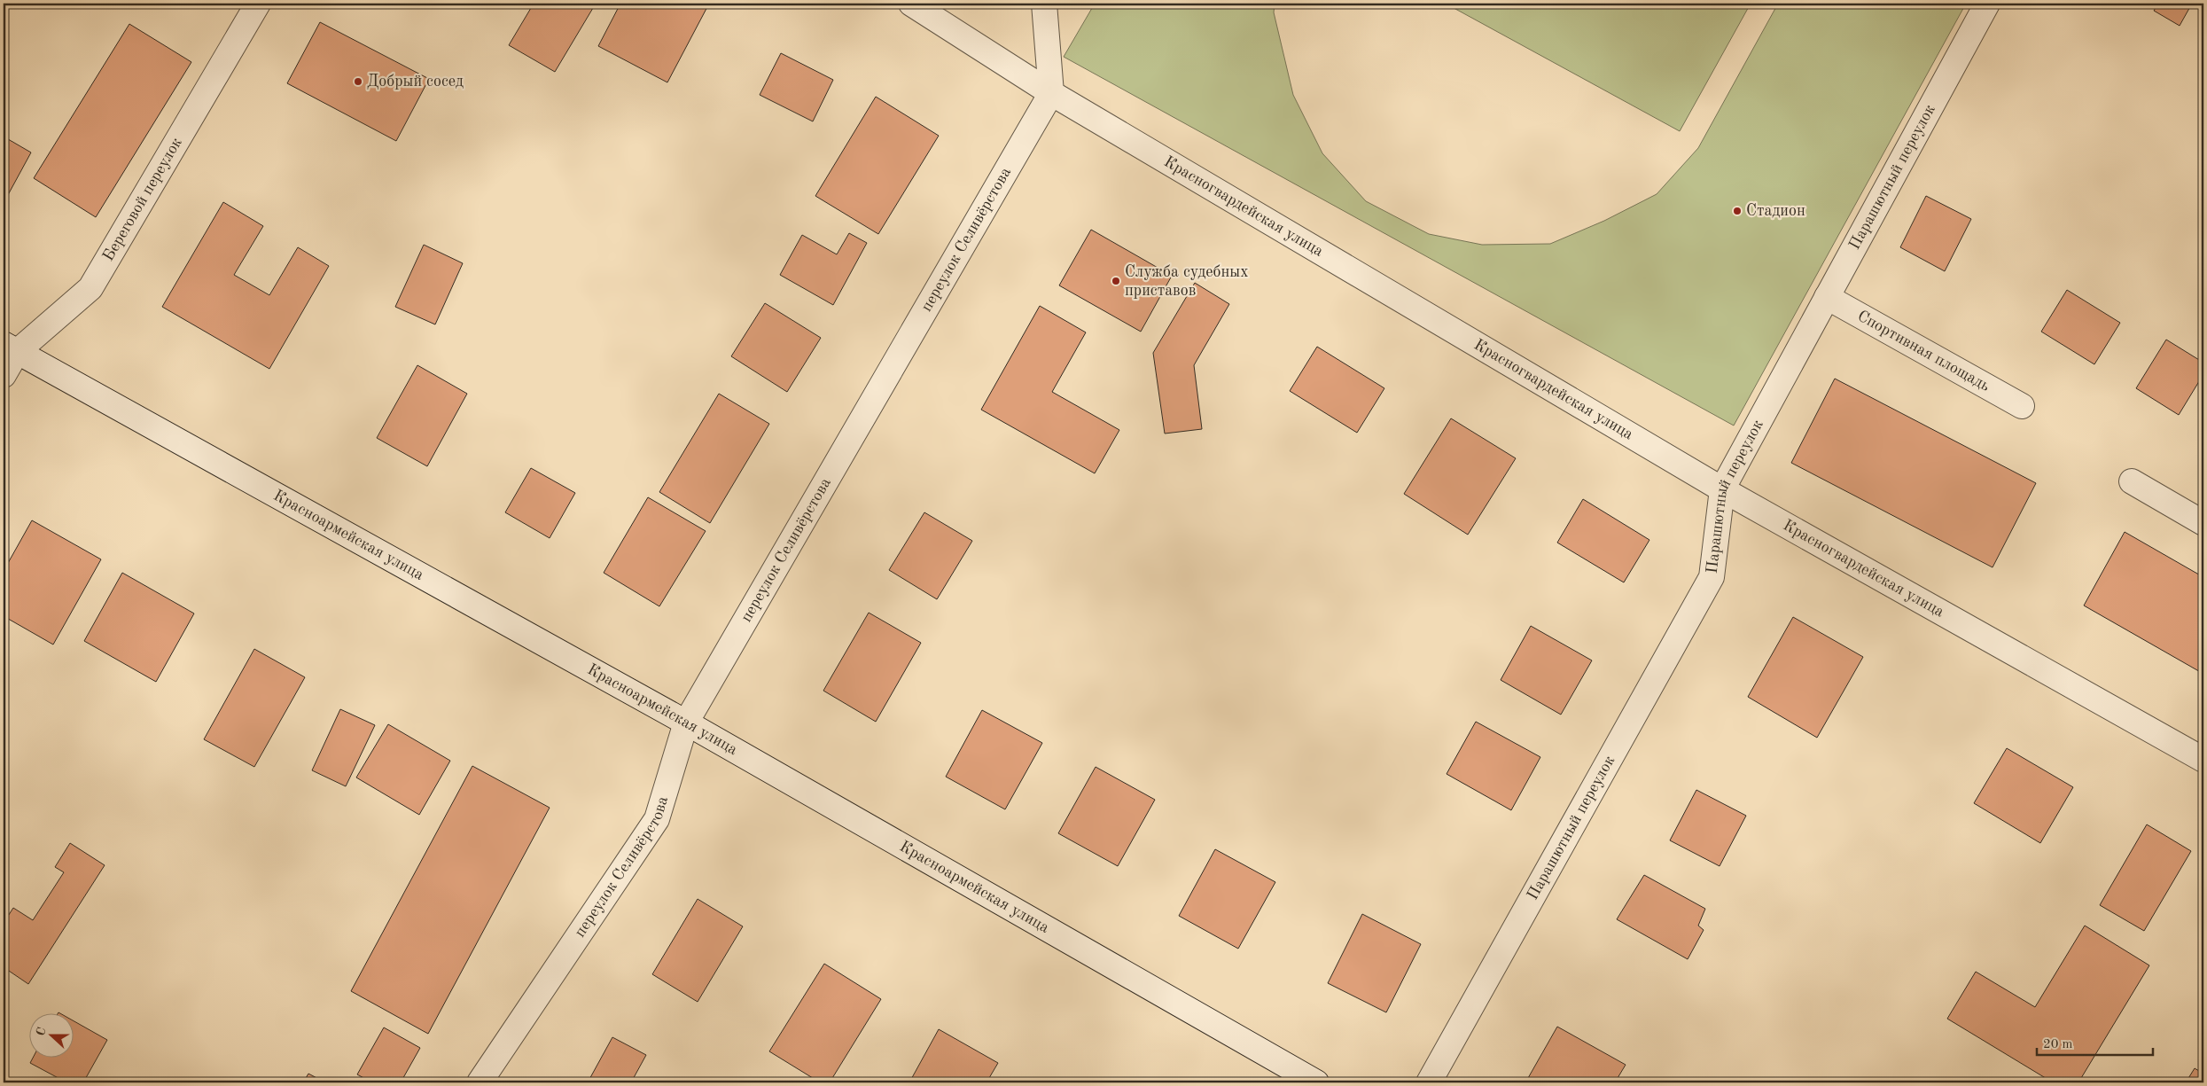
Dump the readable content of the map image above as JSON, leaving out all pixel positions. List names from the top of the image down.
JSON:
{
  "streets": {
    "street": [
      "Парашютный переулок",
      "Береговой переулок",
      "Красногвардейская улица",
      "переулок Селивёрстова",
      "Спортивная площадь",
      "Красноармейская улица"
    ]
  },
  "crossings": [
    ["Парашютный переулок", "Красногвардейская улица"],
    ["Парашютный переулок", "Спортивная площадь"],
    ["Береговой переулок", "Красноармейская улица"],
    ["Красногвардейская улица", "переулок Селивёрстова"],
    ["переулок Селивёрстова", "Красноармейская улица"]
  ],
  "places": ["Добрый сосед", "Стадион", "Служба судебных приставов"],
  "scale_bar": "20 m",
  "north": "left"
}
